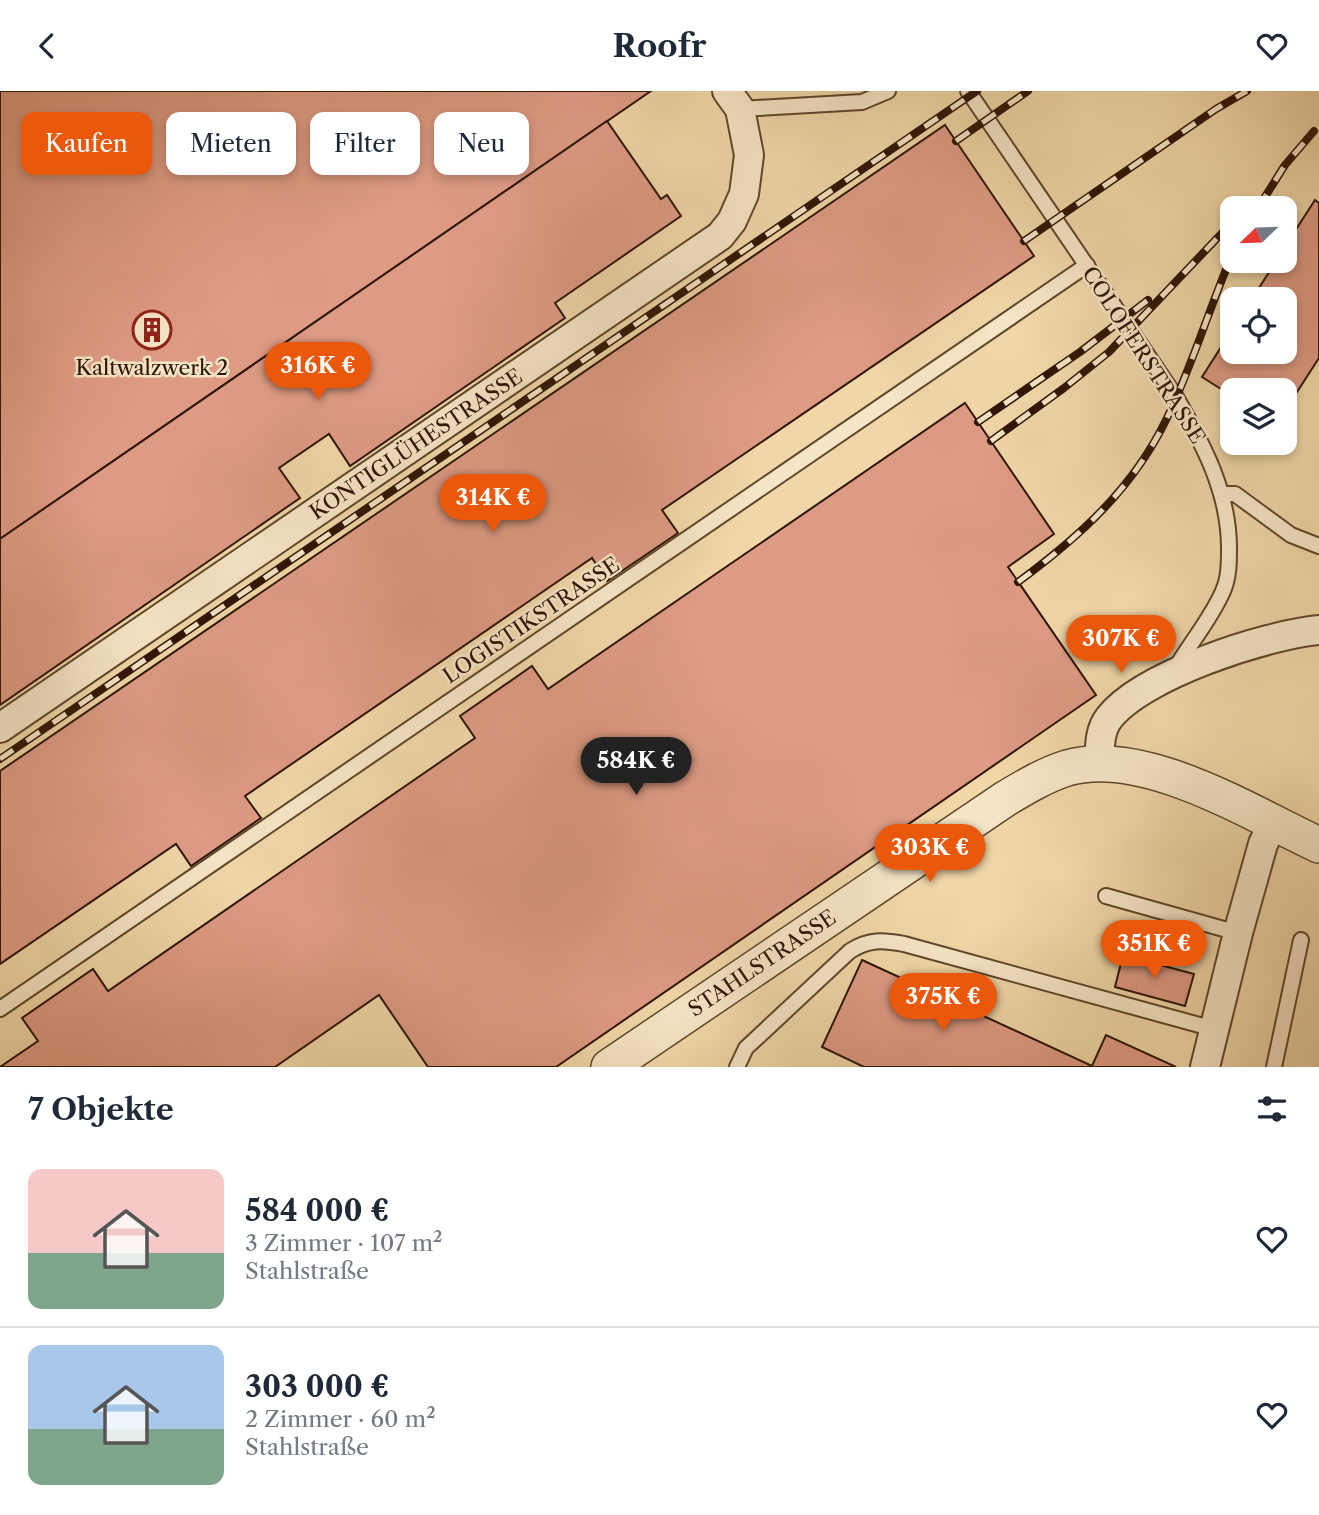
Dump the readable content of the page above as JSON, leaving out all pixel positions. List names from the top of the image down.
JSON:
{
  "streets": {
    "street": ["KONTIGLÜHESTRASSE", "STAHLSTRASSE"],
    "lane": ["COLOFERSTRASSE", "LOGISTIKSTRASSE"]
  },
  "crossings": [
    ["COLOFERSTRASSE", "LOGISTIKSTRASSE"]
  ],
  "places": {
    "building": ["Kaltwalzwerk 2"]
  },
  "north": "bottom left",
  "page": {
    "header": "Roofr",
    "chip": [
      "Kaufen",
      "Mieten",
      "Filter",
      "Neu"
    ],
    "price": [
      "316K €",
      "314K €",
      "307K €",
      "584K €",
      "303K €",
      "351K €",
      "375K €"
    ],
    "heading": "7 Objekte",
    "list": [
      {
        "name": "584 000 €",
        "note": "3 Zimmer · 107 m² · Stahlstraße"
      },
      {
        "name": "303 000 €",
        "note": "2 Zimmer · 60 m² · Stahlstraße"
      }
    ]
  }
}
